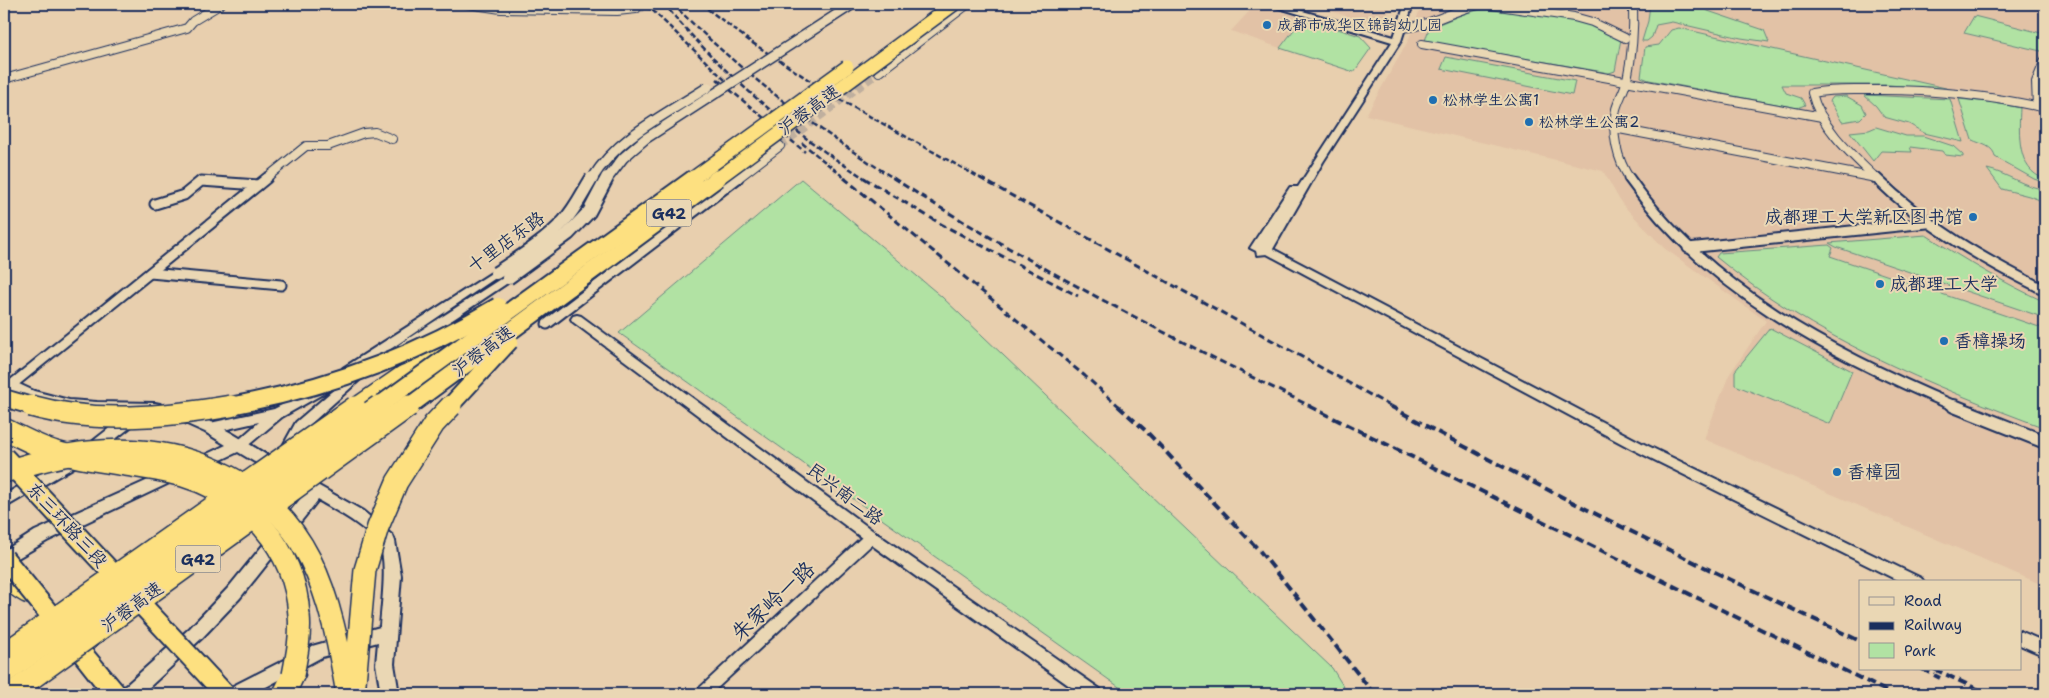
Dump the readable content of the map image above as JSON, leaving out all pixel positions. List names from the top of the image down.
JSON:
{
  "streets": {
    "highway": ["沪蓉高速", "G42", "东三环路三段"],
    "street": ["十里店东路", "民兴南二路", "朱家岭一路"]
  },
  "crossings": [
    ["民兴南二路", "朱家岭一路"]
  ],
  "places": [
    "成都市成华区锦韵幼儿园",
    "松林学生公寓1",
    "松林学生公寓2",
    "成都理工大学新区图书馆",
    "成都理工大学",
    "香樟操场",
    "香樟园"
  ],
  "legend": ["Road", "Railway", "Park"]
}
